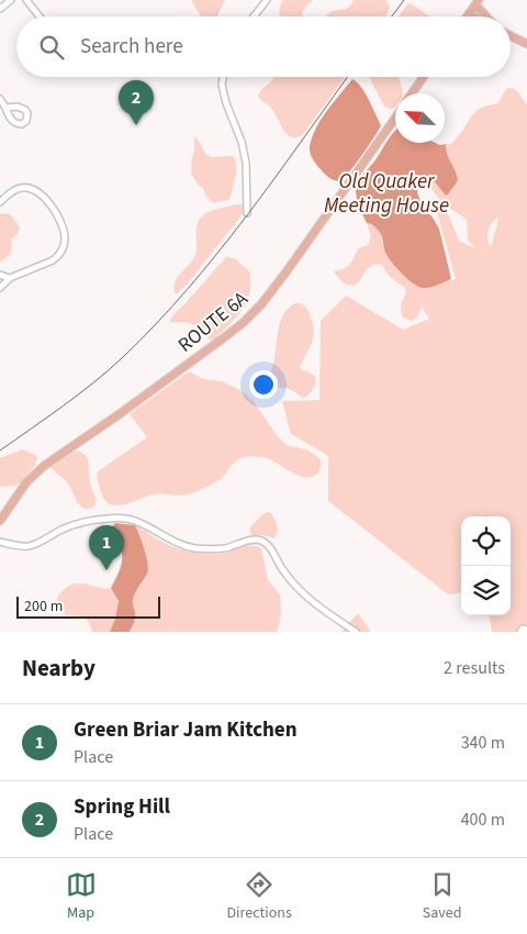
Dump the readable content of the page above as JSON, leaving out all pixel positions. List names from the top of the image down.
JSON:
{
  "streets": {
    "main road": ["ROUTE 6A"]
  },
  "water": ["Old Quaker Meeting House"],
  "scale_bar": "200 m",
  "north": "top left",
  "page": {
    "search": "Search here",
    "pins": ["2", "1"],
    "scale": "200 m",
    "heading": ["Nearby", "2 results"],
    "list": [
      {
        "mark": "1",
        "name": "Green Briar Jam Kitchen",
        "note": "Place",
        "value": "340 m"
      },
      {
        "mark": "2",
        "name": "Spring Hill",
        "note": "Place",
        "value": "400 m"
      }
    ],
    "nav": ["Map", "Directions", "Saved"]
  }
}
